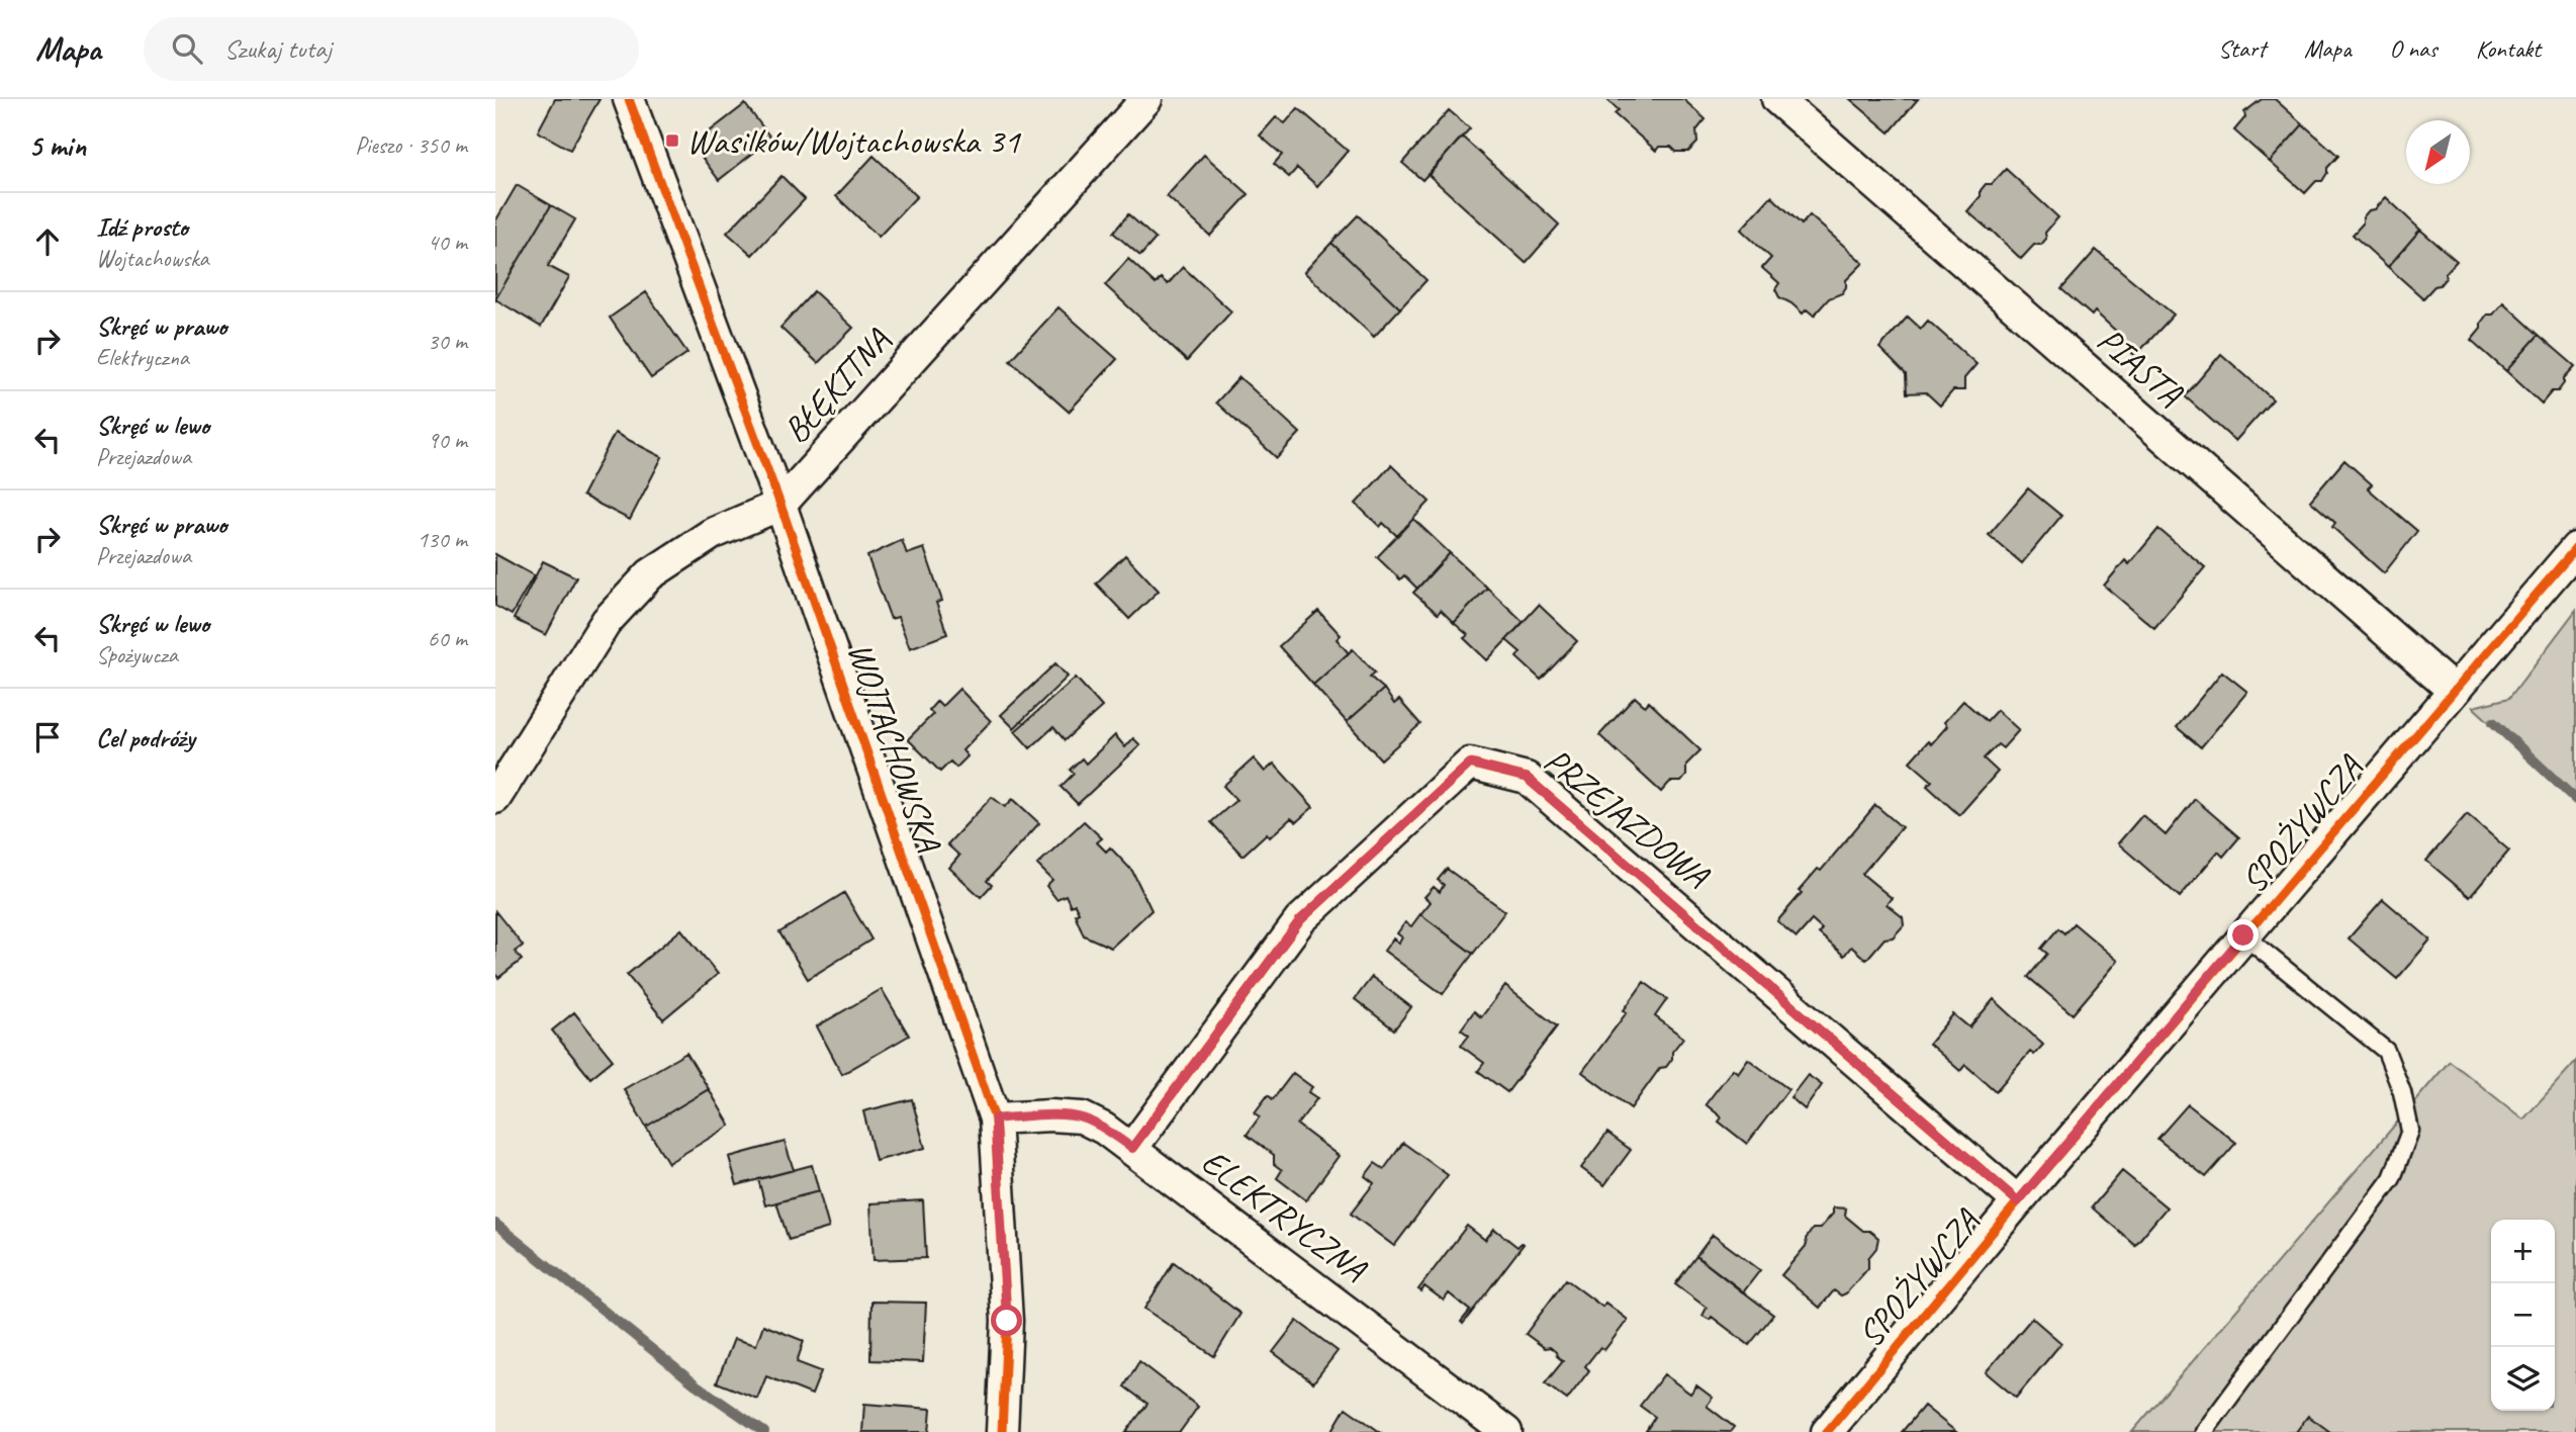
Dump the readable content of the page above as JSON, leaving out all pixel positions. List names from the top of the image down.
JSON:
{
  "streets": {
    "street": [
      "PIASTA",
      "BŁĘKITNA",
      "WOJTACHOWSKA",
      "PRZEJAZDOWA",
      "SPOŻYWCZA",
      "ELEKTRYCZNA"
    ]
  },
  "crossings": [
    ["PIASTA", "SPOŻYWCZA"],
    ["BŁĘKITNA", "WOJTACHOWSKA"],
    ["WOJTACHOWSKA", "ELEKTRYCZNA"],
    ["PRZEJAZDOWA", "SPOŻYWCZA"],
    ["PRZEJAZDOWA", "ELEKTRYCZNA"]
  ],
  "places": {
    "transit": ["Wasilków/Wojtachowska 31"]
  },
  "north": "bottom left",
  "page": {
    "header": "Mapa",
    "search": "Szukaj tutaj",
    "nav": [
      "Start",
      "Mapa",
      "O nas",
      "Kontakt"
    ],
    "heading": ["5 min", "Pieszo · 350 m"],
    "list": [
      ["Idź prosto", "Wojtachowska", "40 m"],
      ["Skręć w prawo", "Elektryczna", "30 m"],
      ["Skręć w lewo", "Przejazdowa", "90 m"],
      ["Skręć w prawo", "Przejazdowa", "130 m"],
      ["Skręć w lewo", "Spożywcza", "60 m"],
      "Cel podróży"
    ],
    "map_buttons": ["+", "−"]
  }
}
